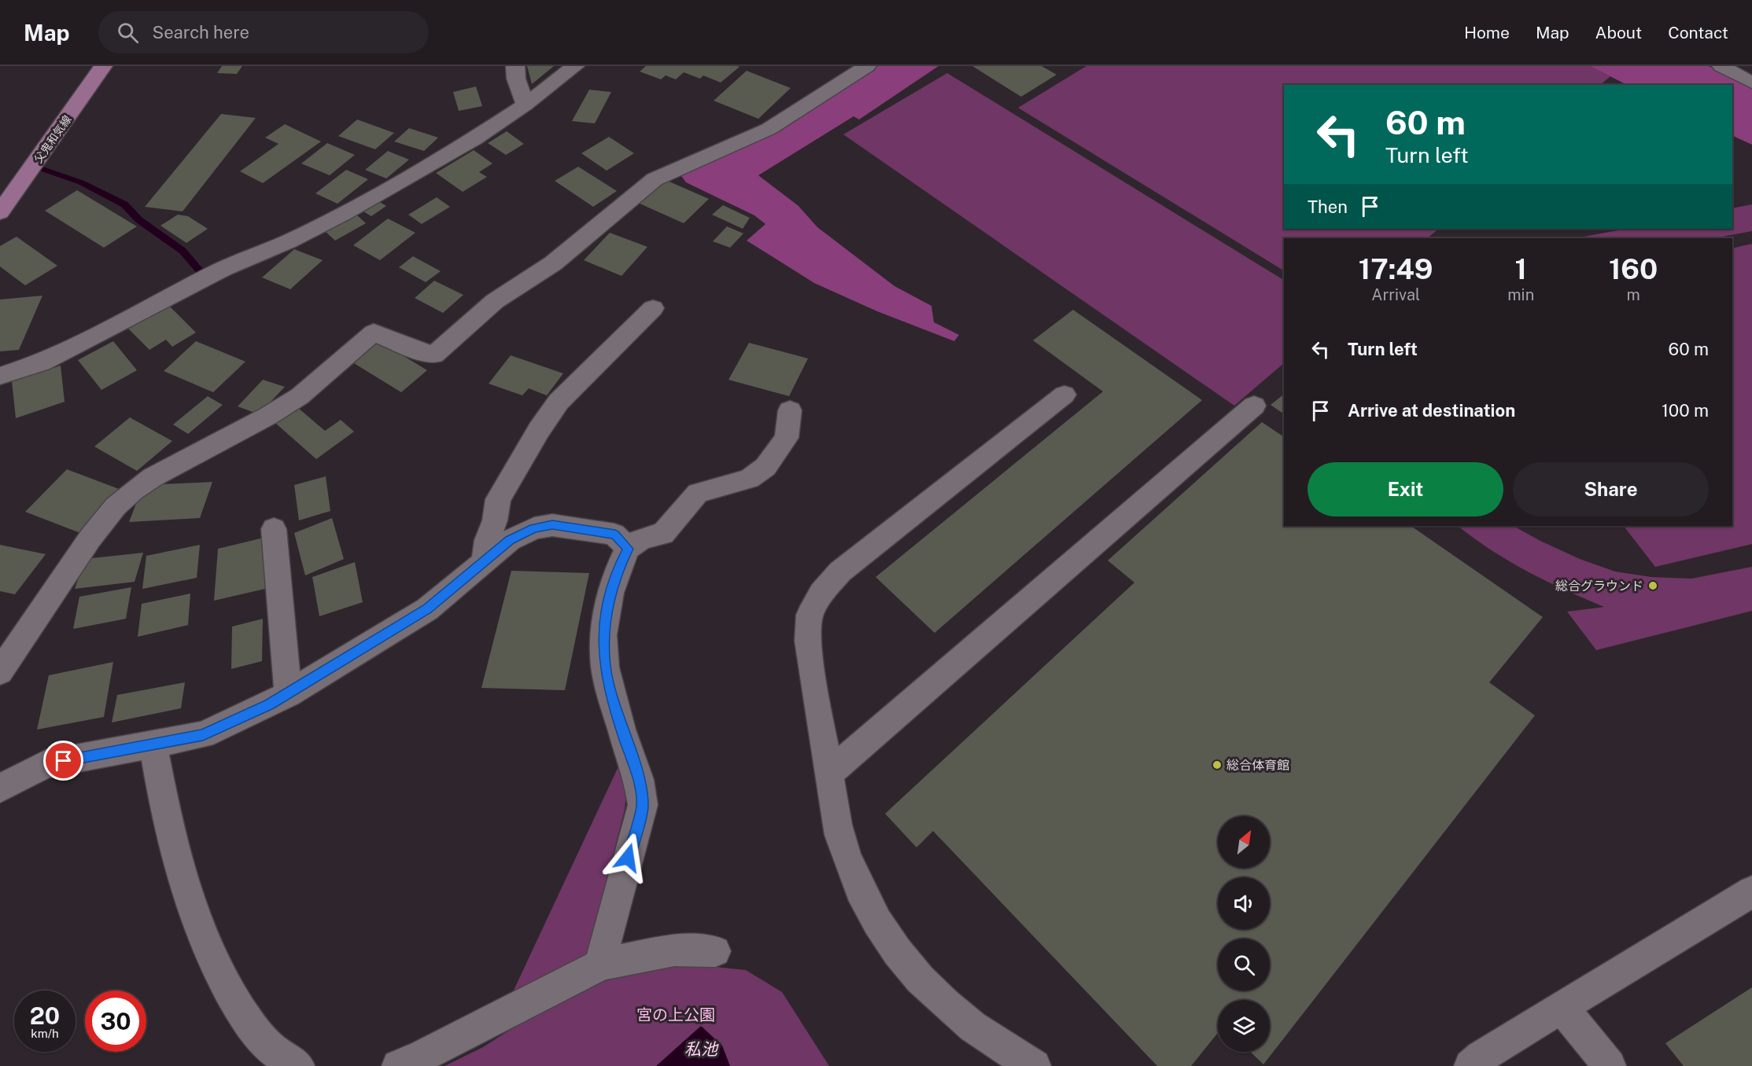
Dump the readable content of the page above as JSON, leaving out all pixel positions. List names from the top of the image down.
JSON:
{
  "streets": {
    "main road": ["父鬼和気線"]
  },
  "water": ["私池"],
  "parks": ["宮の上公園"],
  "places": ["総合グラウンド", "総合体育館"],
  "north": "top right",
  "page": {
    "header": "Map",
    "search": "Search here",
    "nav": [
      "Home",
      "Map",
      "About",
      "Contact"
    ],
    "turn": ["60 m", "Turn left"],
    "then": "Then",
    "eta": [
      "17:49",
      "Arrival",
      "1",
      "min",
      "160",
      "m"
    ],
    "list": [
      {
        "name": "Turn left",
        "value": "60 m"
      },
      {
        "name": "Arrive at destination",
        "value": "100 m"
      }
    ],
    "buttons": ["Exit", "Share"],
    "speed": "20 km/h",
    "limit": "30"
  }
}
